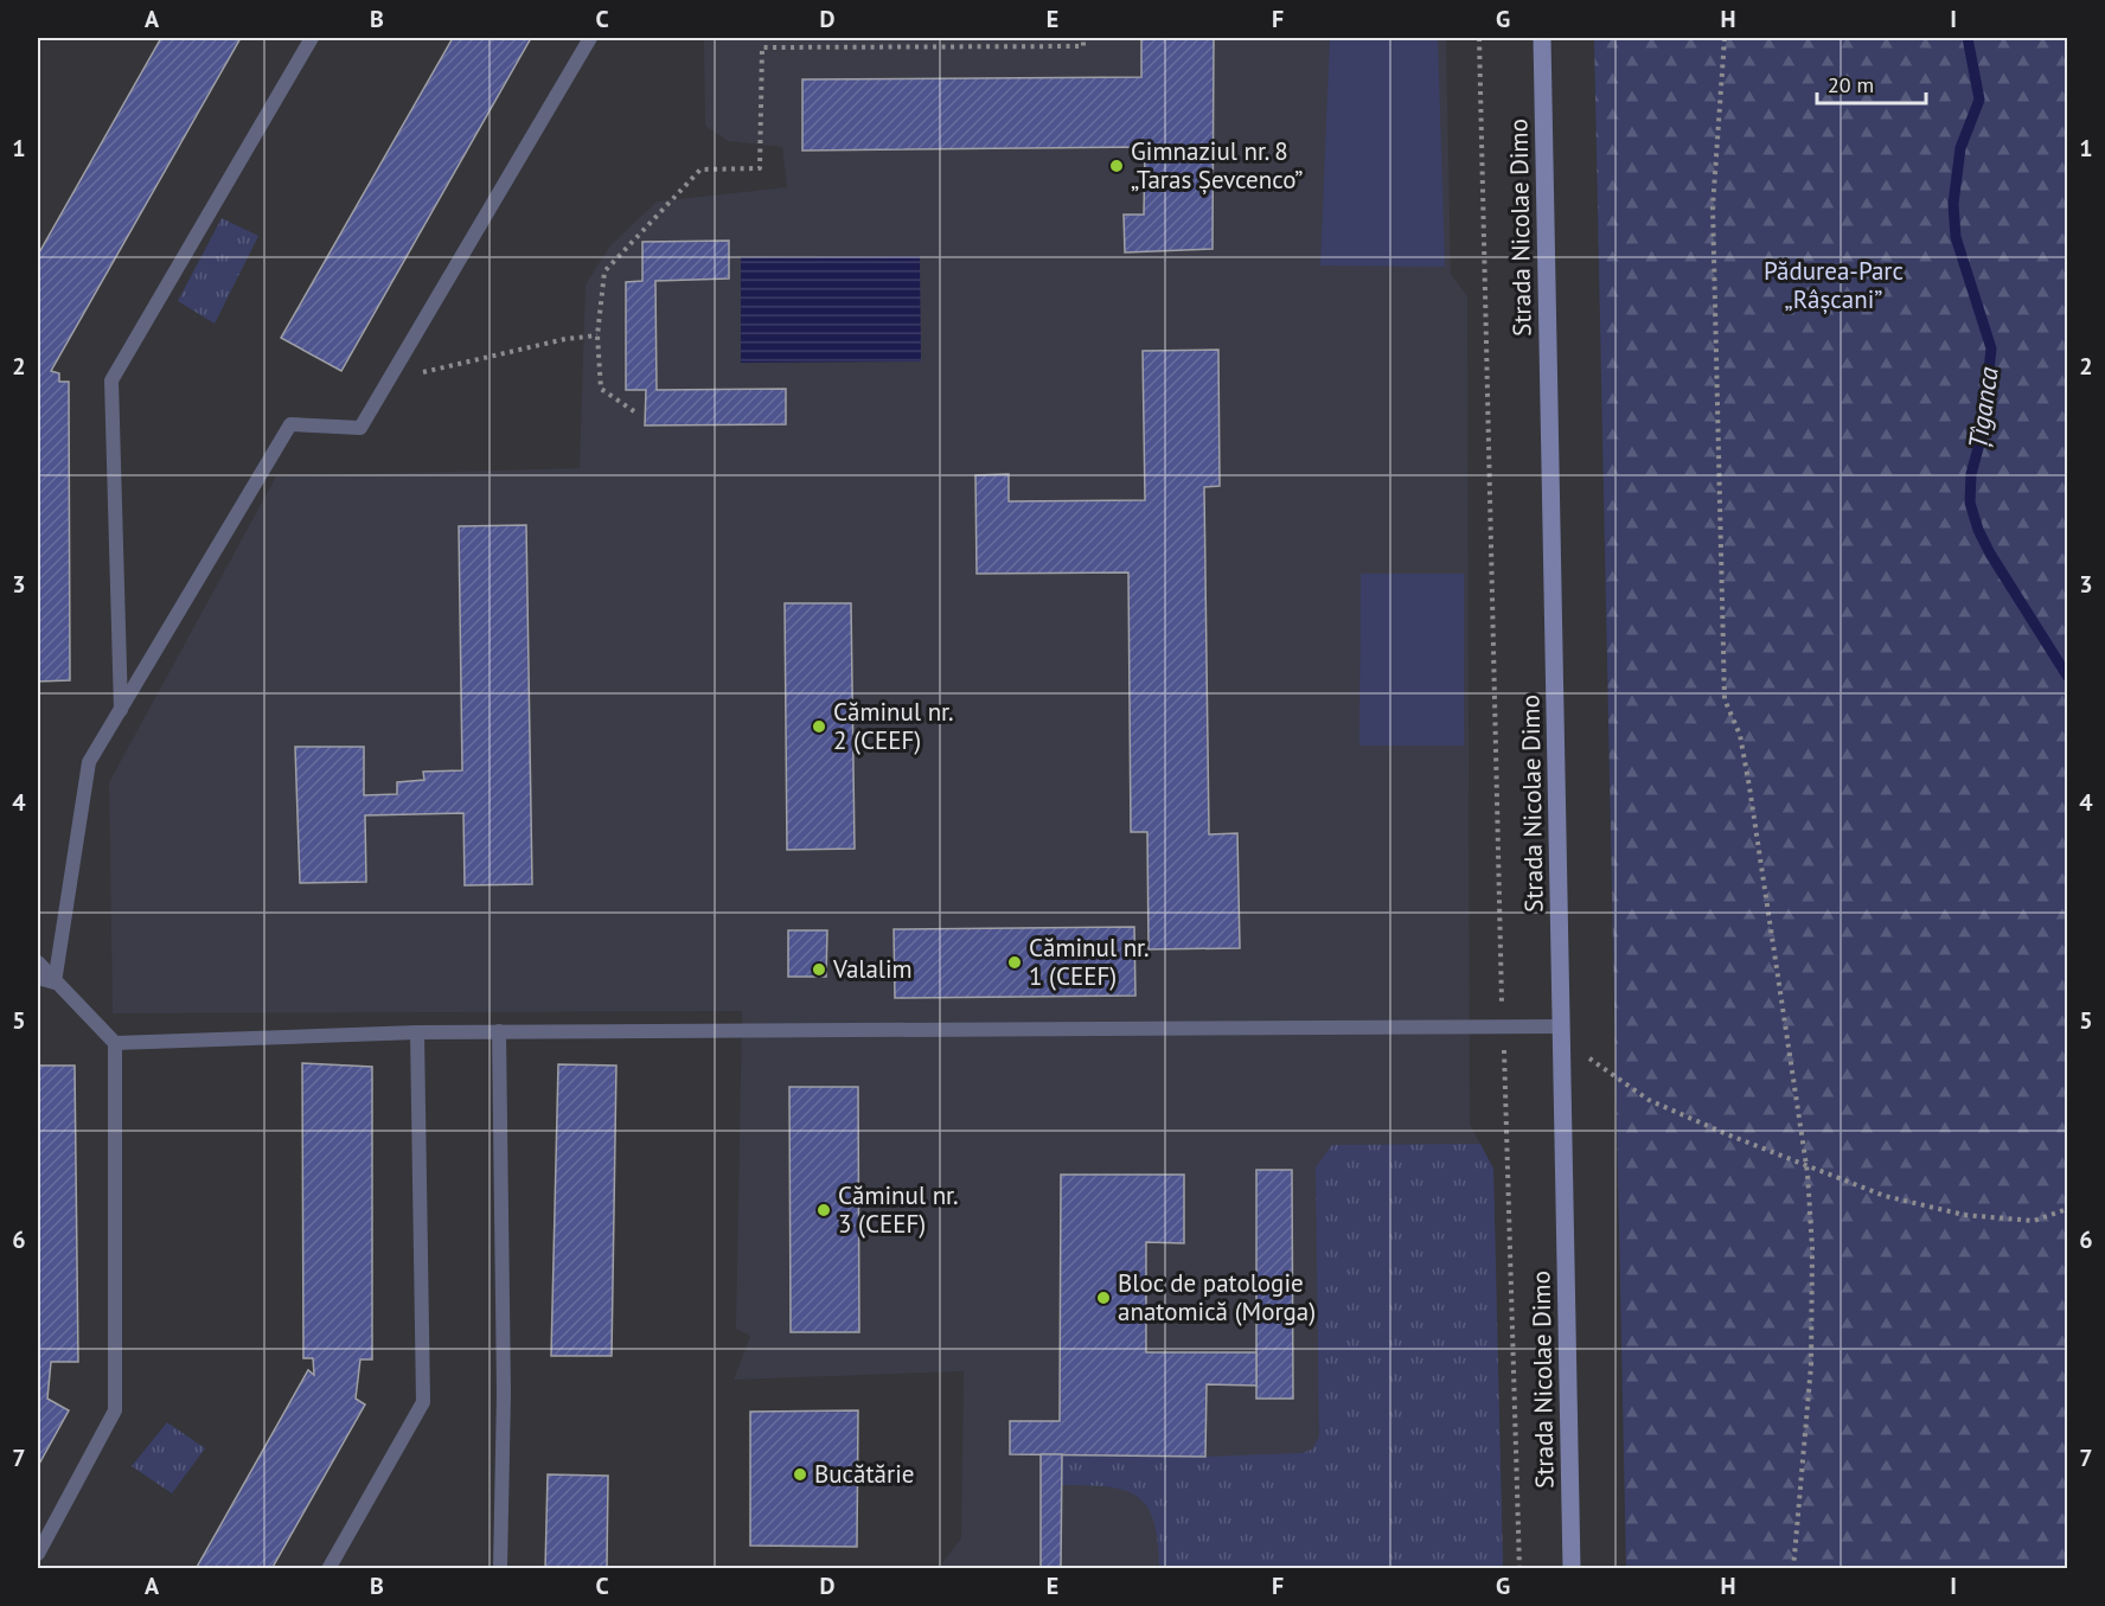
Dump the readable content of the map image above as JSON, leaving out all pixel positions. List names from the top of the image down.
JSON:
{
  "streets": {
    "main road": ["Strada Nicolae Dimo"]
  },
  "water": ["Țîganca"],
  "parks": ["Pădurea-Parc „Râșcani”"],
  "places": [
    "Gimnaziul nr. 8 „Taras Șevcenco”",
    "Căminul nr. 2 (CEEF)",
    "Căminul nr. 1 (CEEF)",
    "Valalim",
    "Căminul nr. 3 (CEEF)",
    "Bloc de patologie anatomică (Morga)",
    "Bucătărie"
  ],
  "scale_bar": "20 m",
  "grid": {
    "columns": [
      "A",
      "B",
      "C",
      "D",
      "E",
      "F",
      "G",
      "H",
      "I"
    ],
    "rows": [
      "1",
      "2",
      "3",
      "4",
      "5",
      "6",
      "7"
    ]
  }
}
